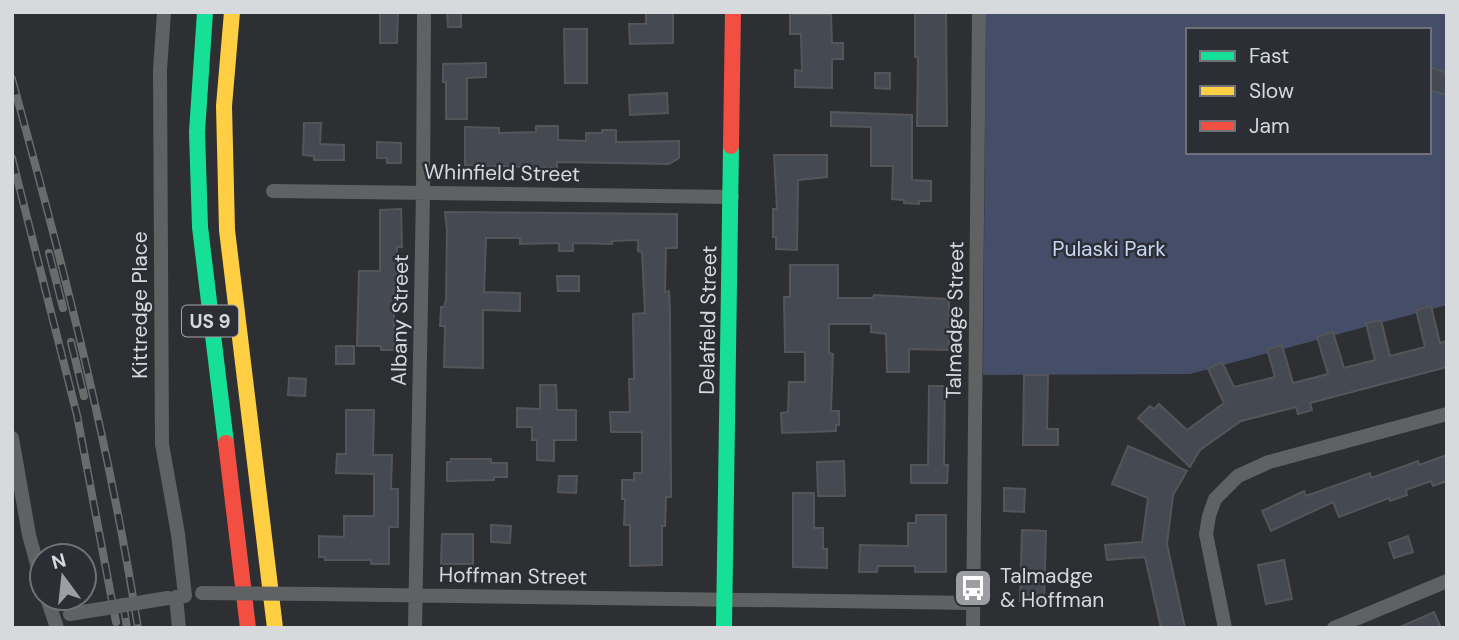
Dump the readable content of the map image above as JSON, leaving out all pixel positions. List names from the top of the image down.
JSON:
{
  "streets": {
    "main road": ["Delafield Street", "US 9"],
    "street": [
      "Whinfield Street",
      "Kittredge Place",
      "Albany Street",
      "Talmadge Street",
      "Hoffman Street"
    ]
  },
  "crossings": [
    ["Whinfield Street", "Albany Street"],
    ["Whinfield Street", "Delafield Street"],
    ["Kittredge Place", "Hoffman Street"],
    ["Albany Street", "Hoffman Street"],
    ["Delafield Street", "Hoffman Street"],
    ["Talmadge Street", "Hoffman Street"]
  ],
  "parks": ["Pulaski Park"],
  "places": {
    "bus stop": ["Talmadge & Hoffman"]
  },
  "legend": ["Fast", "Slow", "Jam"],
  "north": "top"
}
